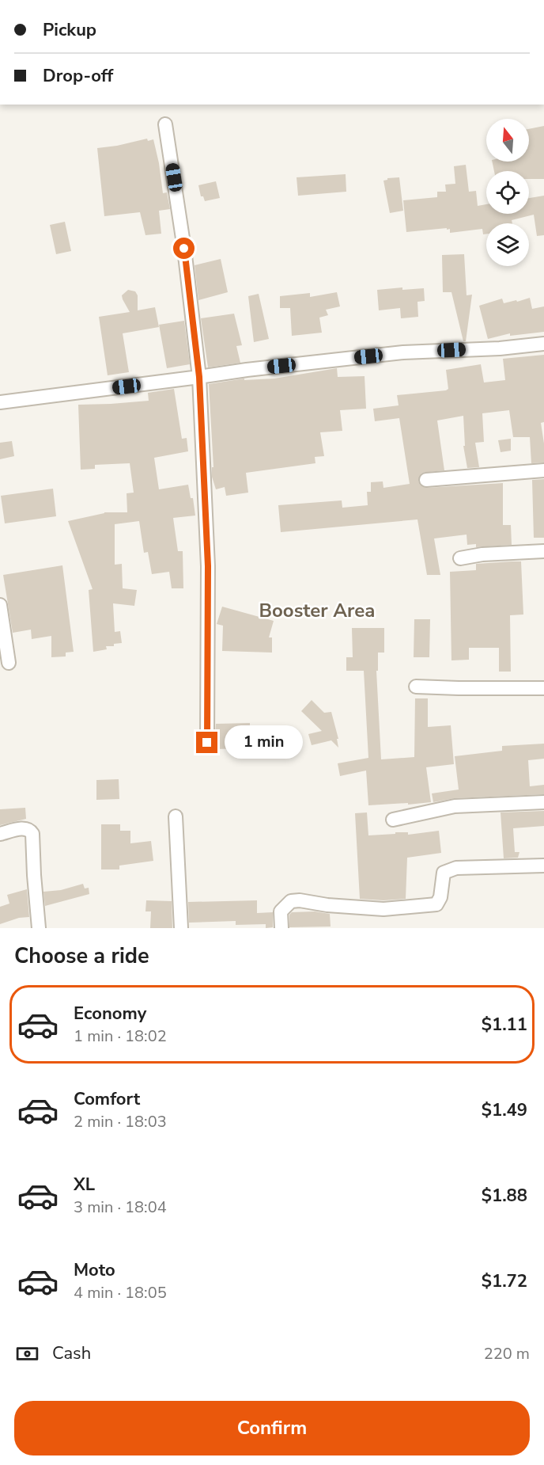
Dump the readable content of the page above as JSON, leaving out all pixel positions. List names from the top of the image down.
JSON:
{
  "districts": ["Booster Area"],
  "north": "top",
  "page": {
    "banner": ["Pickup", "Drop-off"],
    "bubble": "1 min",
    "heading": "Choose a ride",
    "list": [
      {
        "name": "Economy",
        "note": "1 min · 18:02",
        "value": "$1.11"
      },
      {
        "name": "Comfort",
        "note": "2 min · 18:03",
        "value": "$1.49"
      },
      {
        "name": "XL",
        "note": "3 min · 18:04",
        "value": "$1.88"
      },
      {
        "name": "Moto",
        "note": "4 min · 18:05",
        "value": "$1.72"
      }
    ],
    "pay": ["Cash", "220 m"],
    "buttons": "Confirm"
  }
}
